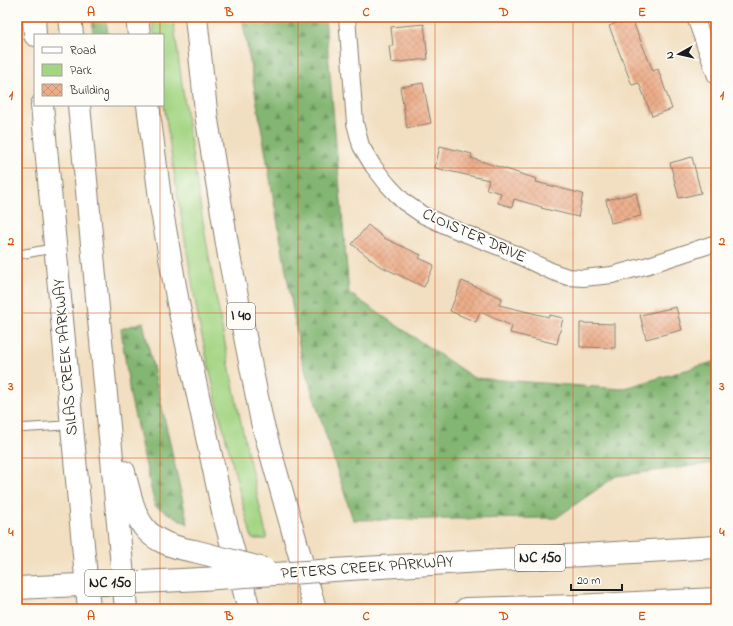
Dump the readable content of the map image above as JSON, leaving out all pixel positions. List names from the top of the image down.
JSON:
{
  "streets": {
    "main road": [
      "I 40",
      "SILAS CREEK PARKWAY",
      "NC 150",
      "PETERS CREEK PARKWAY"
    ],
    "street": ["CLOISTER DRIVE"]
  },
  "crossings": [
    ["SILAS CREEK PARKWAY", "PETERS CREEK PARKWAY"]
  ],
  "legend": ["Road", "Park", "Building"],
  "scale_bar": "20 m",
  "north": "left",
  "grid": {
    "columns": [
      "A",
      "B",
      "C",
      "D",
      "E"
    ],
    "rows": [
      "1",
      "2",
      "3",
      "4"
    ]
  }
}
